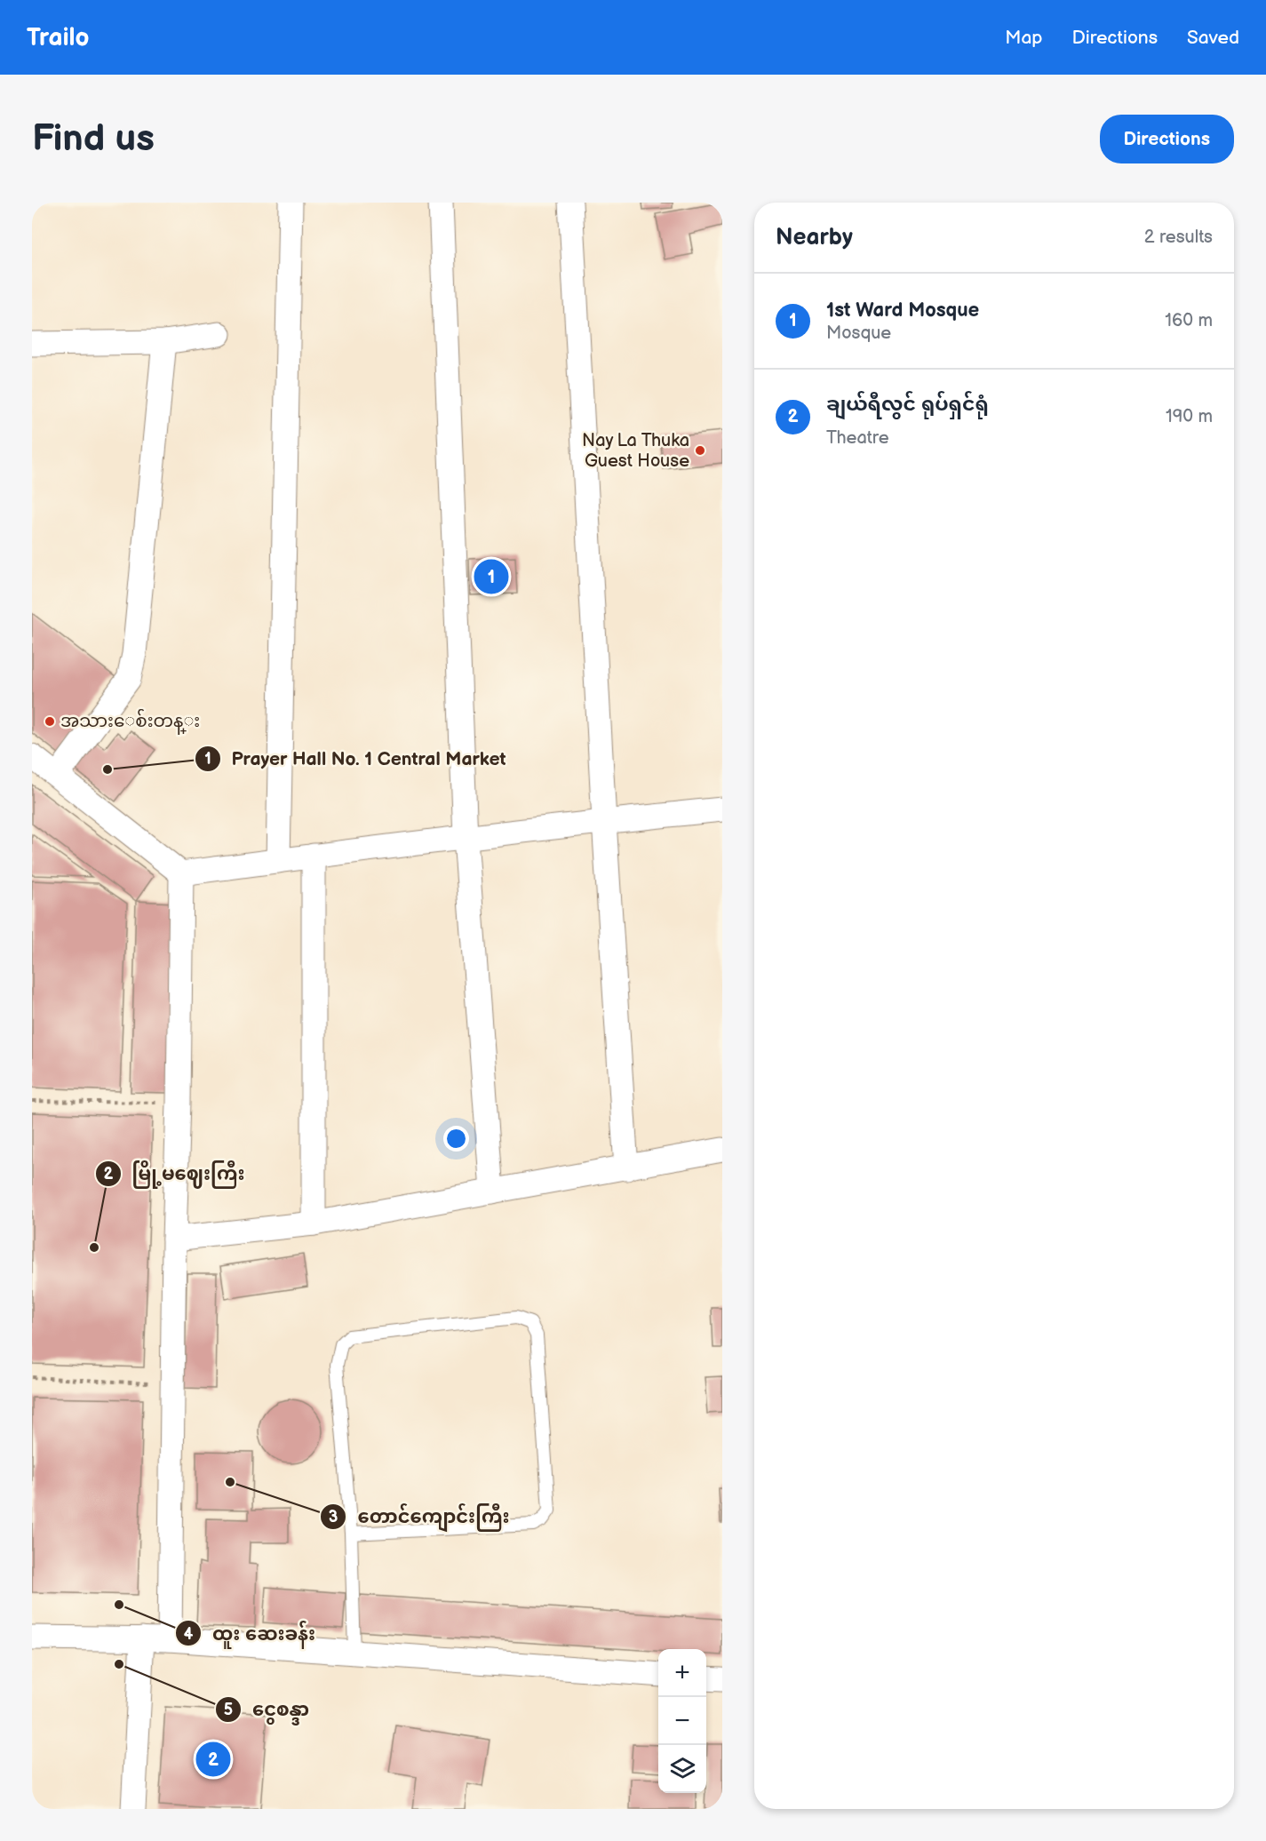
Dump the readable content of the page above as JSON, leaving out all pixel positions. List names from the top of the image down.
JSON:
{
  "places": [
    "Nay La Thuka Guest House",
    "အသားေစ်းတန္း",
    "Prayer Hall No. 1 Central Market",
    "မြို့မဈေးကြီး",
    "တောင်ကျောင်းကြီး",
    "ထူး ဆေးခန်း",
    "ငွေစန္ဒာ"
  ],
  "page": {
    "header": "Trailo",
    "nav": ["Map", "Directions", "Saved"],
    "buttons": "Directions",
    "title": "Find us",
    "heading": ["Nearby", "2 results"],
    "list": [
      {
        "mark": "1",
        "name": "1st Ward Mosque",
        "note": "Mosque",
        "value": "160 m"
      },
      {
        "mark": "2",
        "name": "ချယ်ရီလွင် ရုပ်ရှင်ရုံ",
        "note": "Theatre",
        "value": "190 m"
      }
    ],
    "pins": ["1", "2"],
    "map_buttons": ["+", "−"]
  }
}
